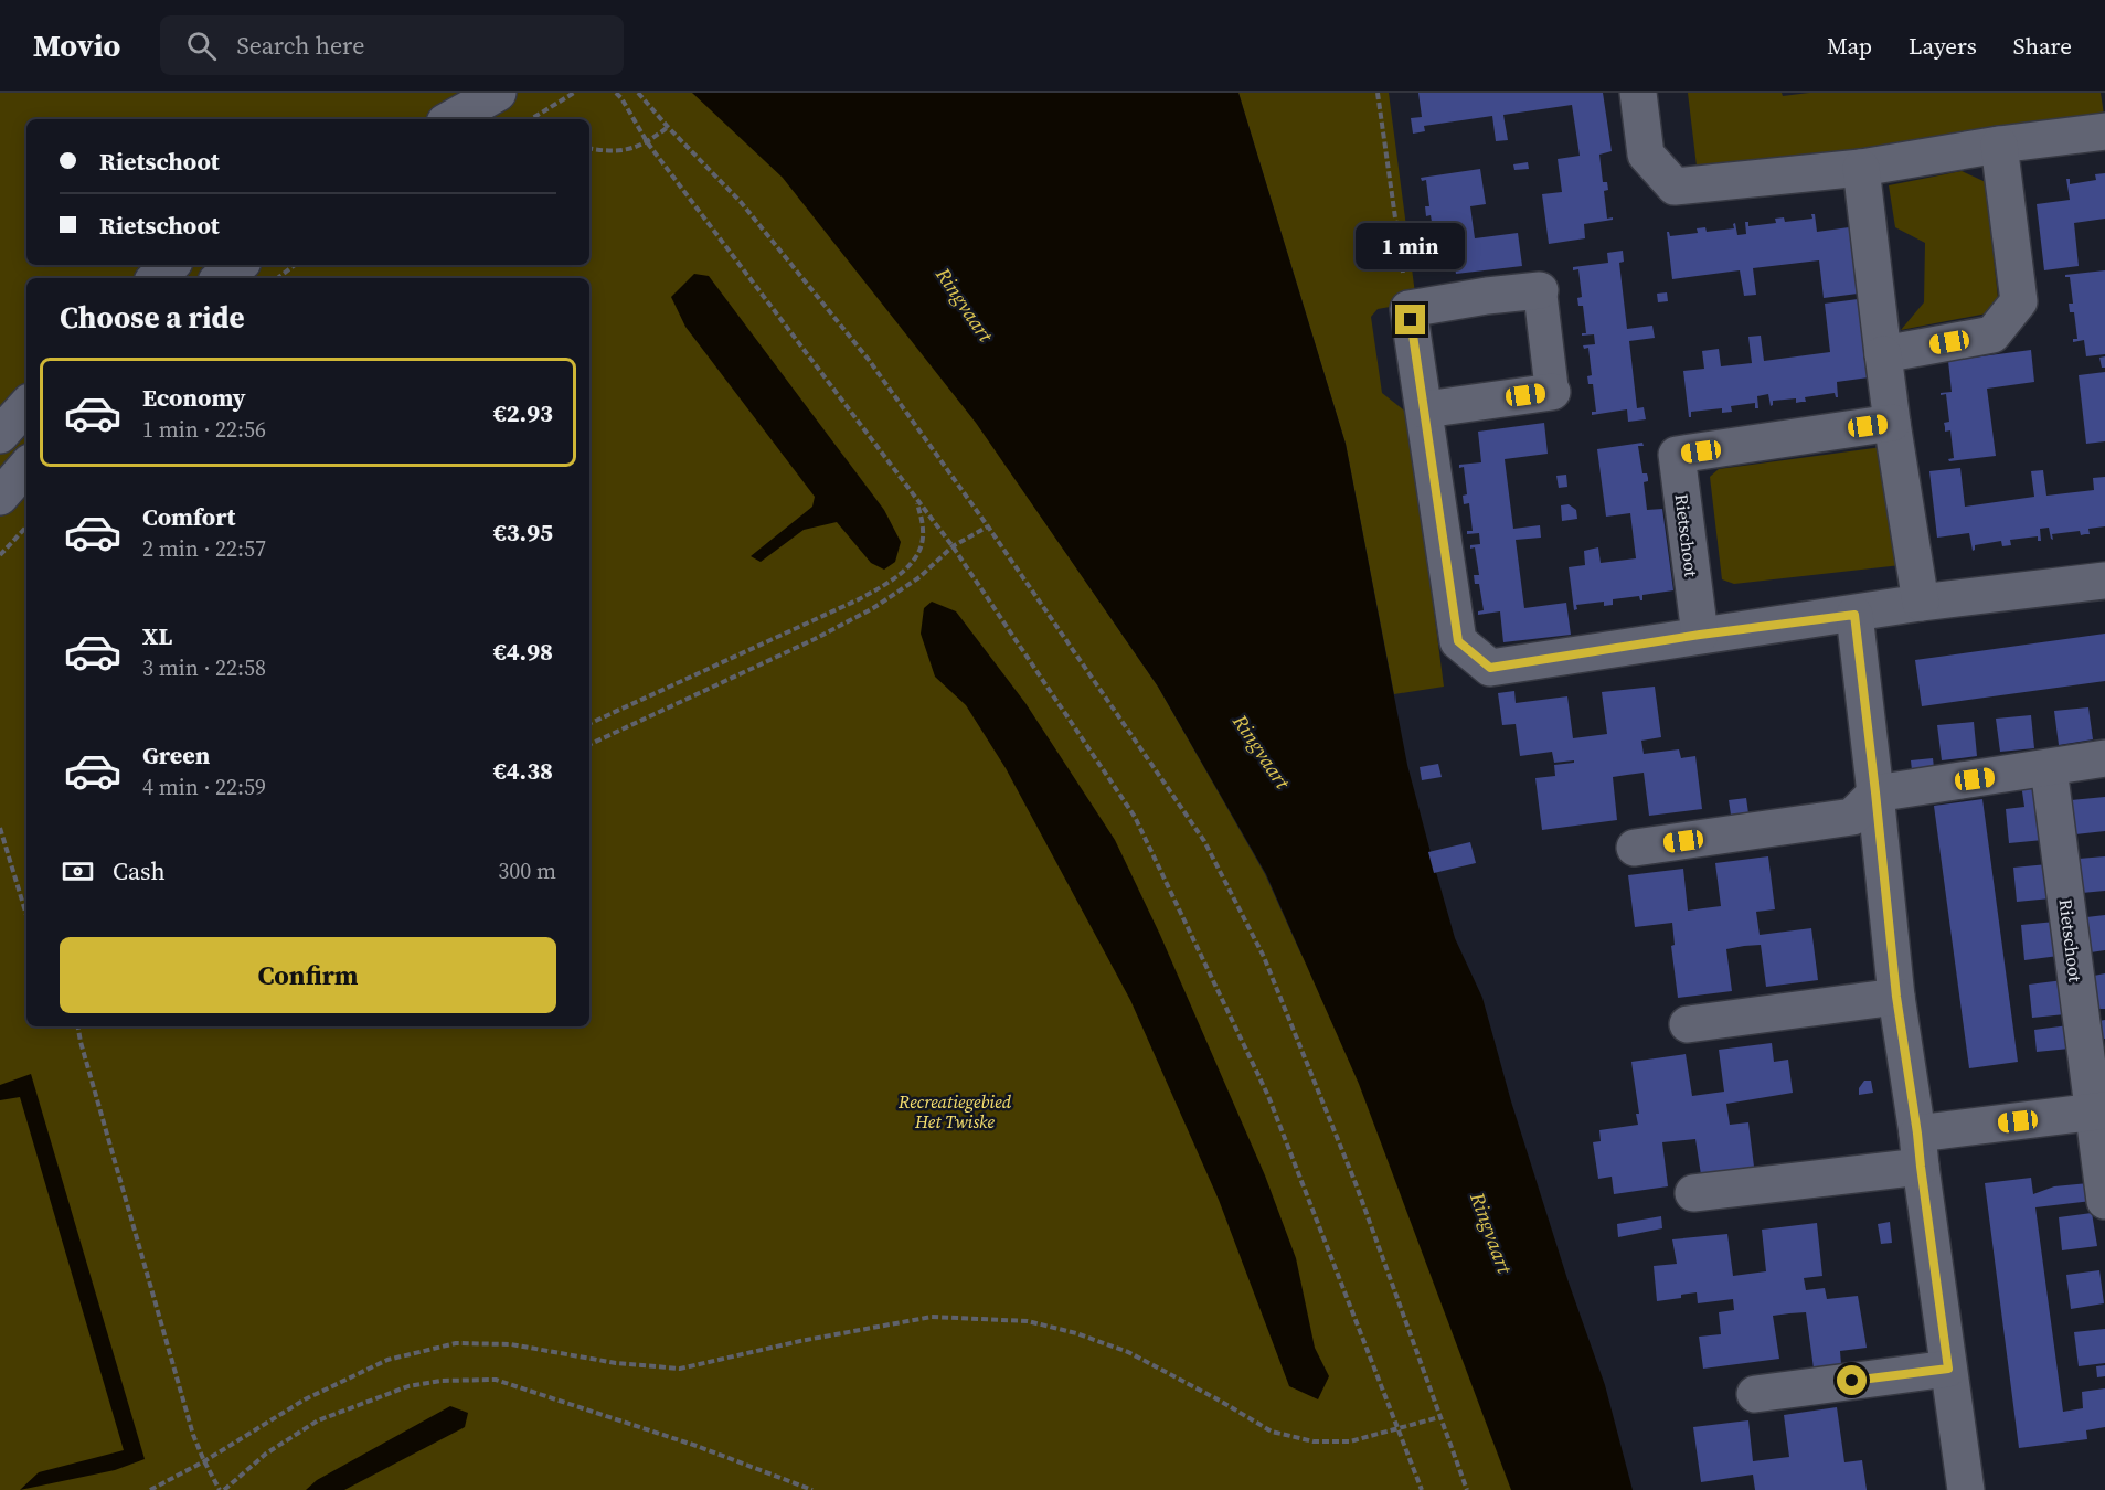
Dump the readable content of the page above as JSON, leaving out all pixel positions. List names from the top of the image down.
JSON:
{
  "streets": {
    "street": ["Rietschoot"]
  },
  "water": ["Ringvaart"],
  "parks": ["Recreatiegebied Het Twiske"],
  "page": {
    "header": "Movio",
    "search": "Search here",
    "nav": ["Map", "Layers", "Share"],
    "banner": ["Rietschoot", "Rietschoot"],
    "bubble": "1 min",
    "heading": "Choose a ride",
    "list": [
      {
        "name": "Economy",
        "note": "1 min · 22:56",
        "value": "€2.93"
      },
      {
        "name": "Comfort",
        "note": "2 min · 22:57",
        "value": "€3.95"
      },
      {
        "name": "XL",
        "note": "3 min · 22:58",
        "value": "€4.98"
      },
      {
        "name": "Green",
        "note": "4 min · 22:59",
        "value": "€4.38"
      }
    ],
    "pay": ["Cash", "300 m"],
    "buttons": "Confirm"
  }
}
